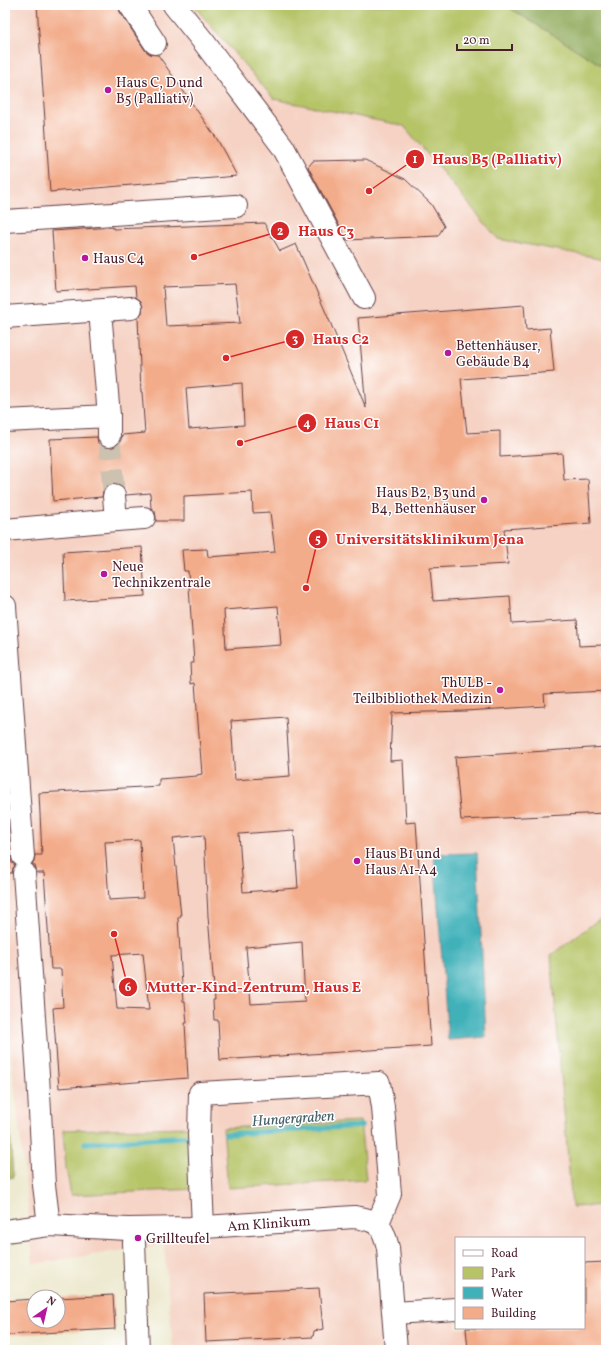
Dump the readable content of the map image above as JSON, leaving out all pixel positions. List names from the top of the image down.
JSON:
{
  "streets": {
    "street": ["Am Klinikum"]
  },
  "water": ["Hungergraben"],
  "places": [
    "Haus C, D und B5 (Palliativ)",
    "Haus B5 (Palliativ)",
    "Haus C3",
    "Haus C4",
    "Bettenhäuser, Gebäude B4",
    "Haus C2",
    "Haus C1",
    "Haus B2, B3 und B4, Bettenhäuser",
    "Neue Technikzentrale",
    "Universitätsklinikum Jena",
    "ThULB - Teilbibliothek Medizin",
    "Haus B1 und Haus A1-A4",
    "Mutter-Kind-Zentrum, Haus E",
    "Grillteufel"
  ],
  "legend": [
    "Road",
    "Park",
    "Water",
    "Building"
  ],
  "scale_bar": "20 m",
  "north": "top right"
}
